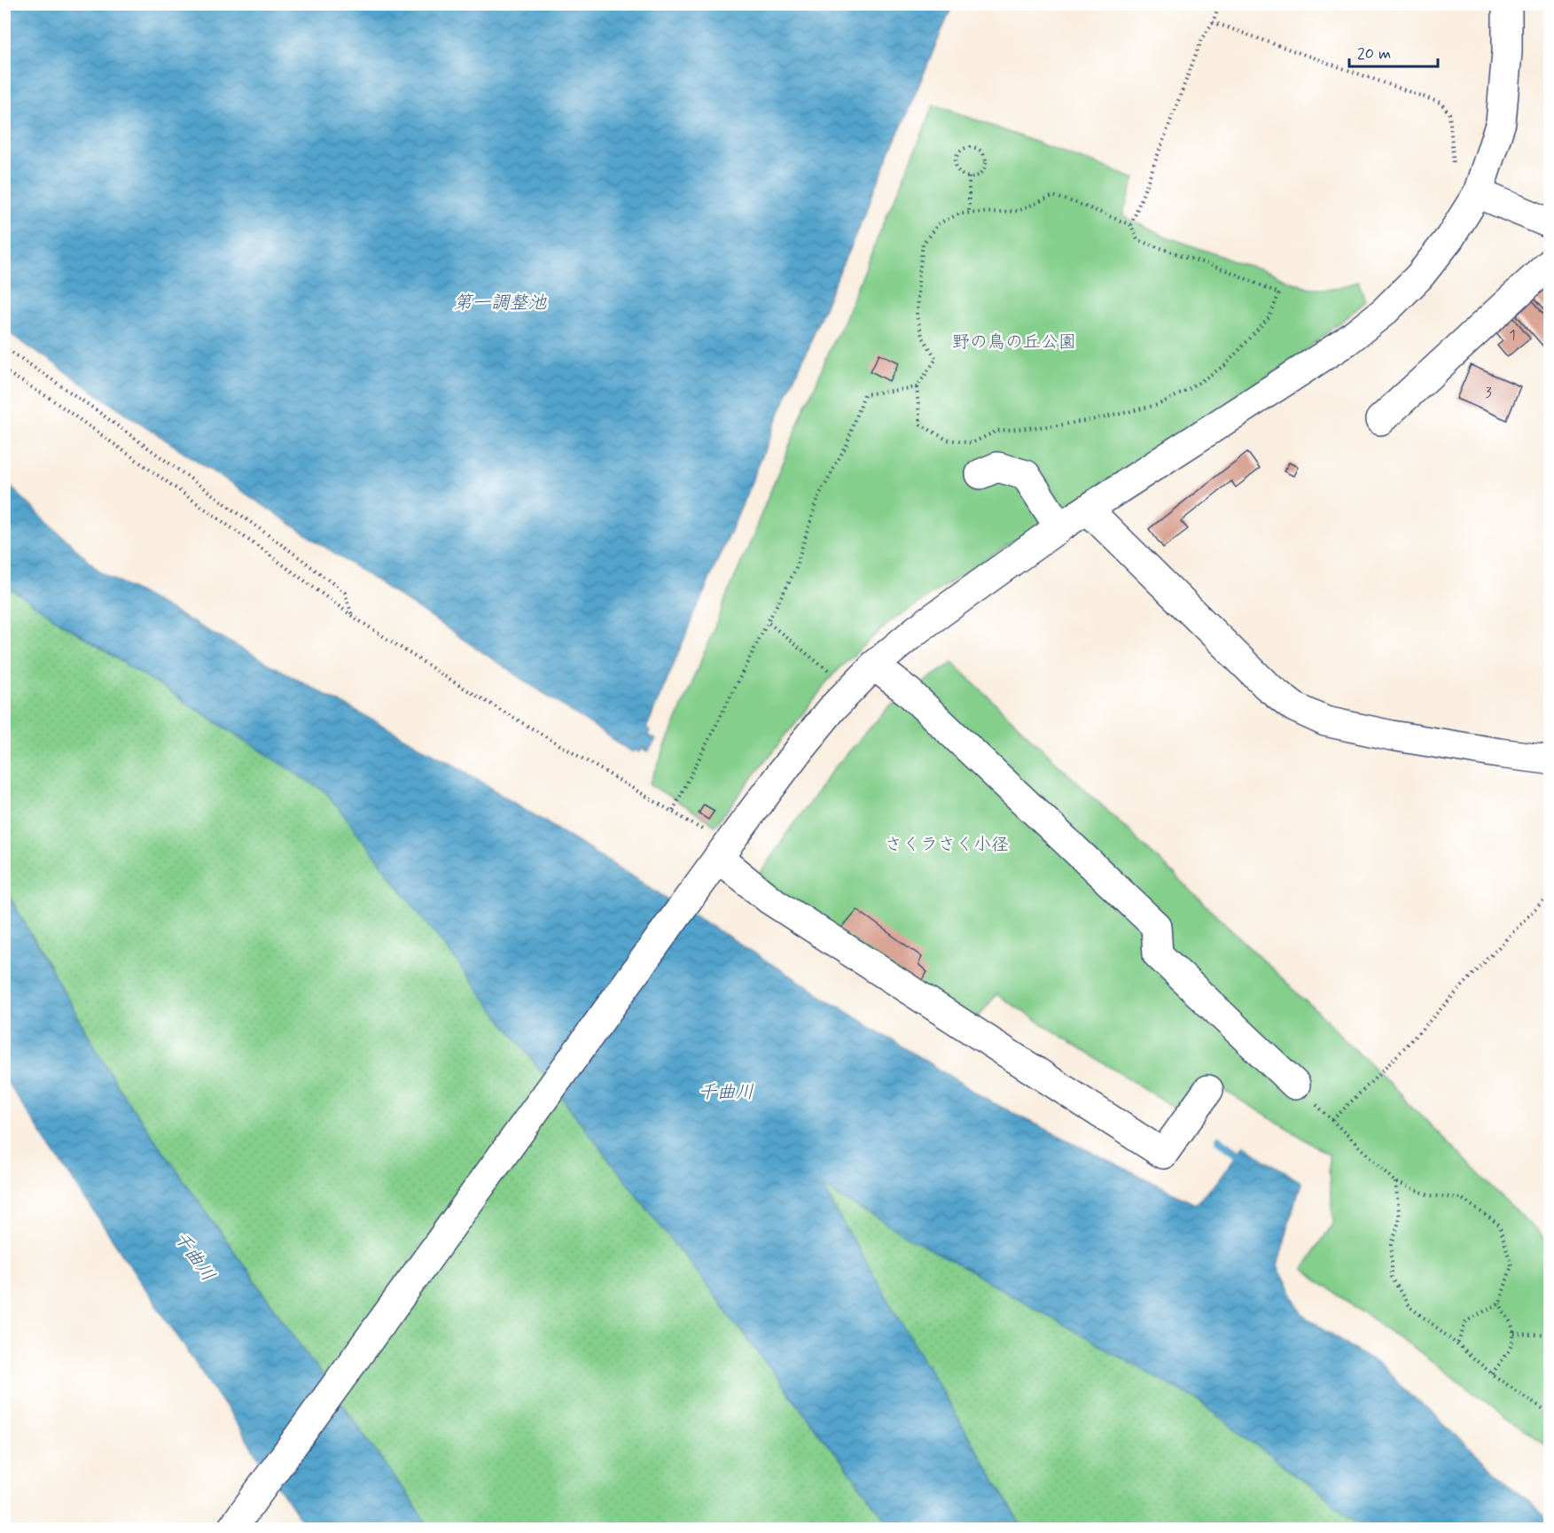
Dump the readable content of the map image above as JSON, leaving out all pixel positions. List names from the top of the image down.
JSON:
{
  "water": ["第一調整池", "千曲川"],
  "parks": ["野の鳥の丘公園", "さくラさく小径"],
  "house_numbers": ["1", "3"],
  "scale_bar": "20 m"
}
